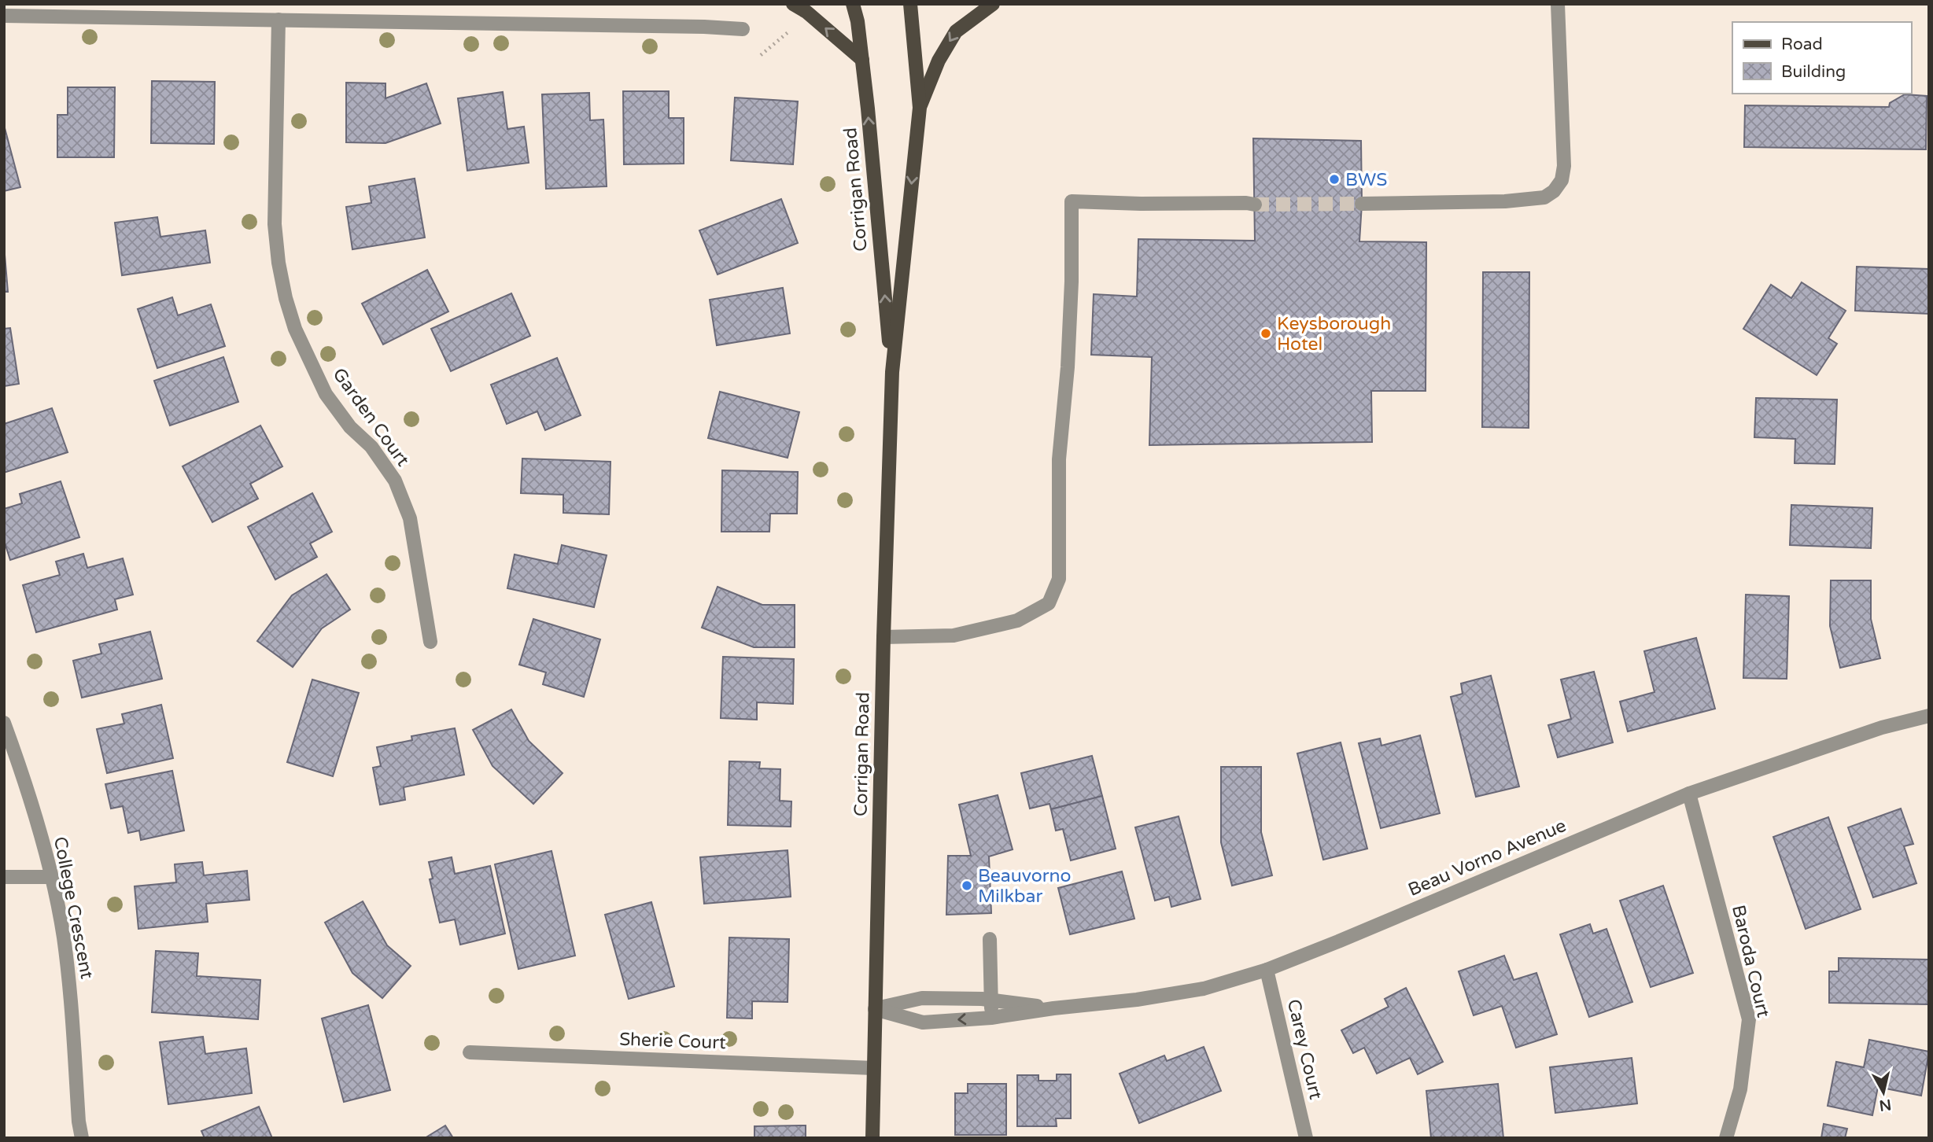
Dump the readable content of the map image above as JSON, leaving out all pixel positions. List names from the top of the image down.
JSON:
{
  "streets": {
    "main road": ["Corrigan Road"],
    "street": [
      "Garden Court",
      "Beau Vorno Avenue",
      "College Crescent",
      "Baroda Court",
      "Sherie Court",
      "Carey Court"
    ]
  },
  "crossings": [
    ["Corrigan Road", "Beau Vorno Avenue"],
    ["Corrigan Road", "Sherie Court"],
    ["Beau Vorno Avenue", "Baroda Court"],
    ["Beau Vorno Avenue", "Carey Court"]
  ],
  "places": ["BWS", "Keysborough Hotel", "Beauvorno Milkbar"],
  "legend": ["Road", "Building"],
  "north": "bottom"
}
